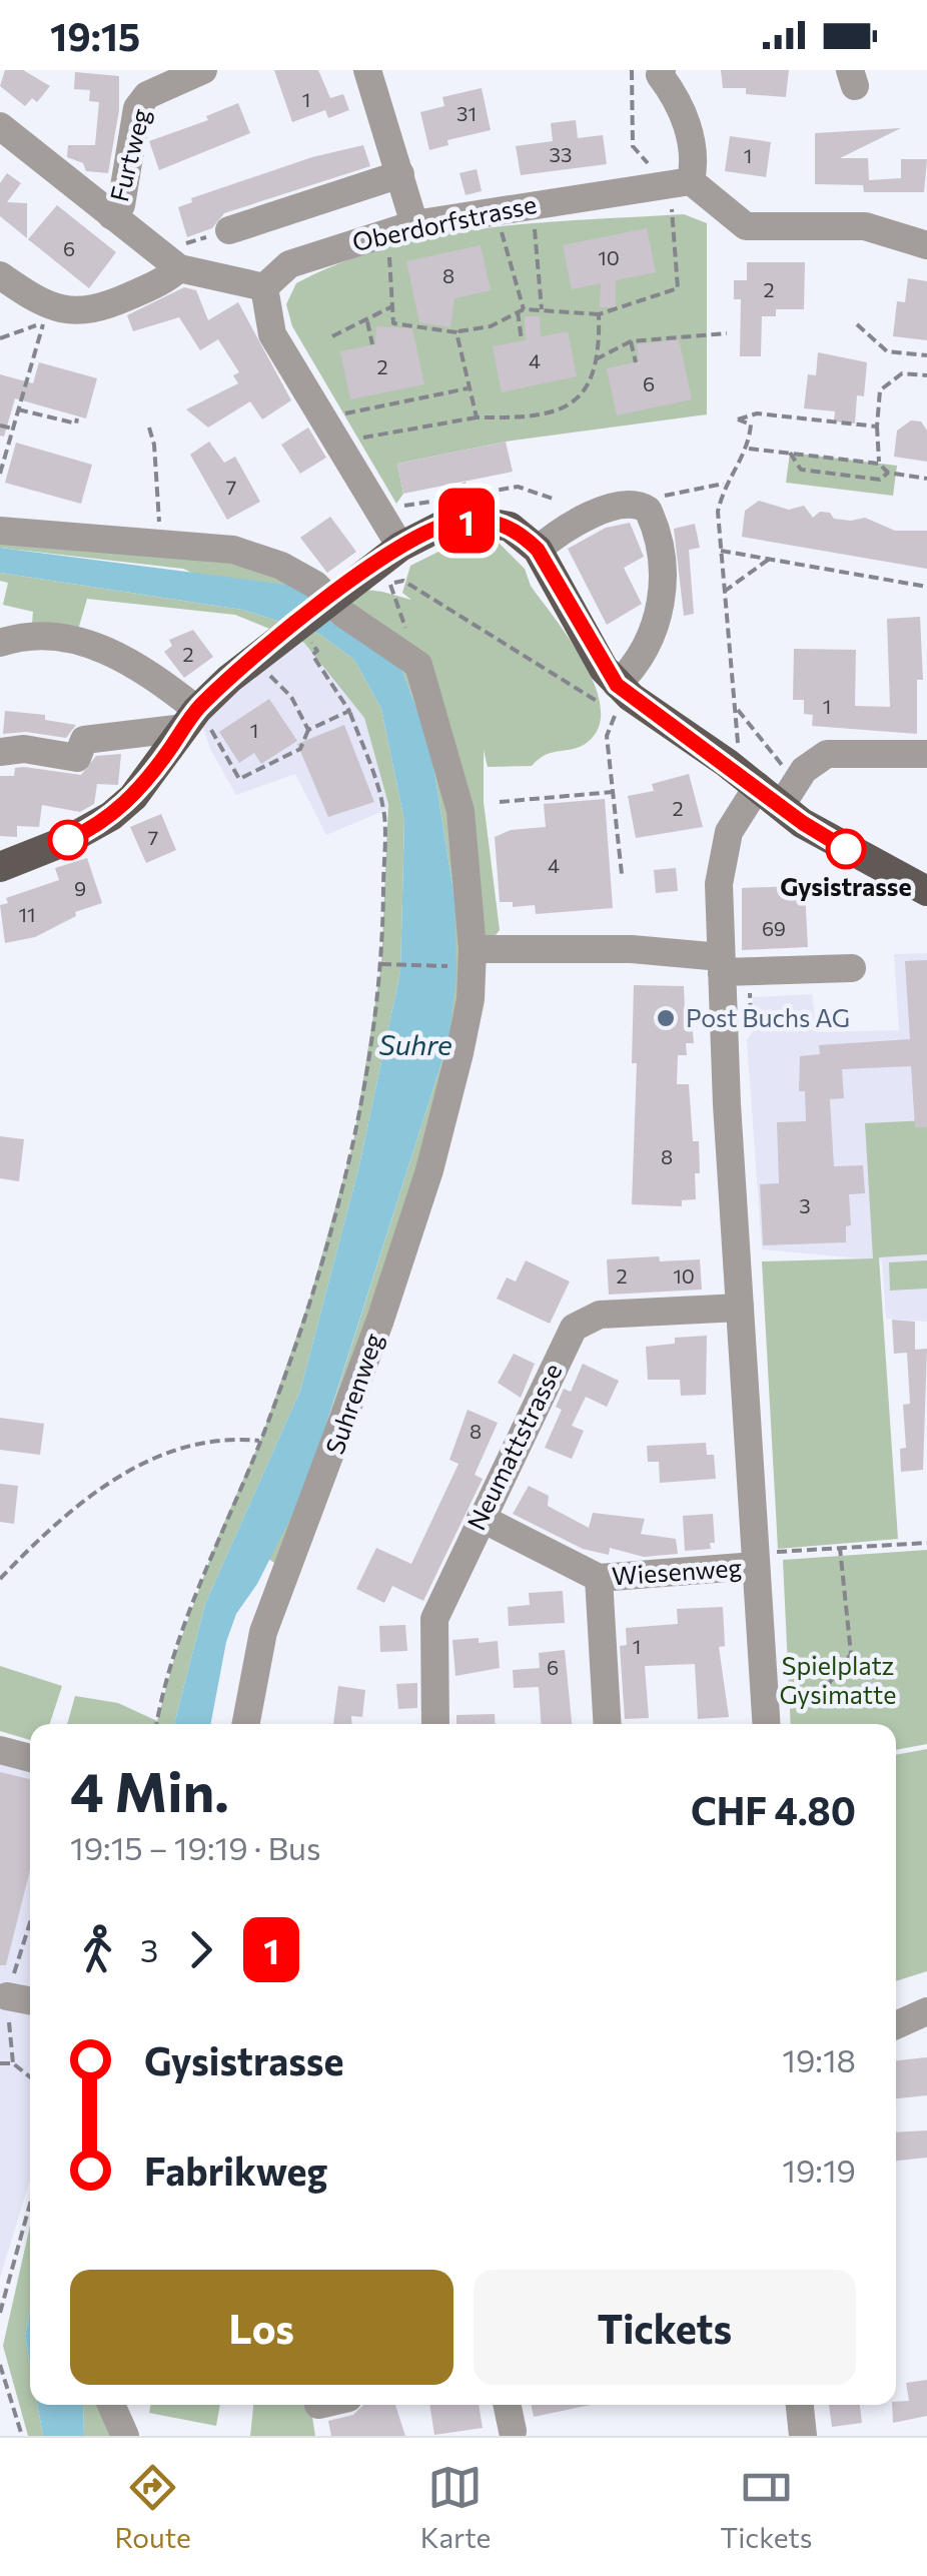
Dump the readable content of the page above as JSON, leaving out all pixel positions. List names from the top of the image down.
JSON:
{
  "streets": {
    "street": [
      "Furtweg",
      "Oberdorfstrasse",
      "Suhrenweg",
      "Neumattstrasse",
      "Wiesenweg"
    ]
  },
  "crossings": [
    ["Furtweg", "Oberdorfstrasse"],
    ["Neumattstrasse", "Wiesenweg"]
  ],
  "water": ["Suhre"],
  "parks": ["Spielplatz Gysimatte"],
  "places": ["Gysistrasse", "Post Buchs AG"],
  "lines": ["bus line 1"],
  "house_numbers": [
    "1",
    "31",
    "33",
    "1",
    "6",
    "10",
    "8",
    "2",
    "4",
    "2",
    "6",
    "7",
    "2",
    "1",
    "1",
    "2",
    "7",
    "4",
    "9",
    "11",
    "69",
    "8",
    "3",
    "2",
    "10",
    "8",
    "1",
    "6"
  ],
  "page": {
    "status": "19:15",
    "on_map": "1",
    "heading": ["4 Min.", "19:15 – 19:19 · Bus", "CHF 4.80"],
    "legs": ["3", "1"],
    "list": [
      {
        "name": "Gysistrasse",
        "value": "19:18"
      },
      {
        "name": "Fabrikweg",
        "value": "19:19"
      }
    ],
    "buttons": ["Los", "Tickets"],
    "tabs": ["Route", "Karte", "Tickets"]
  }
}
